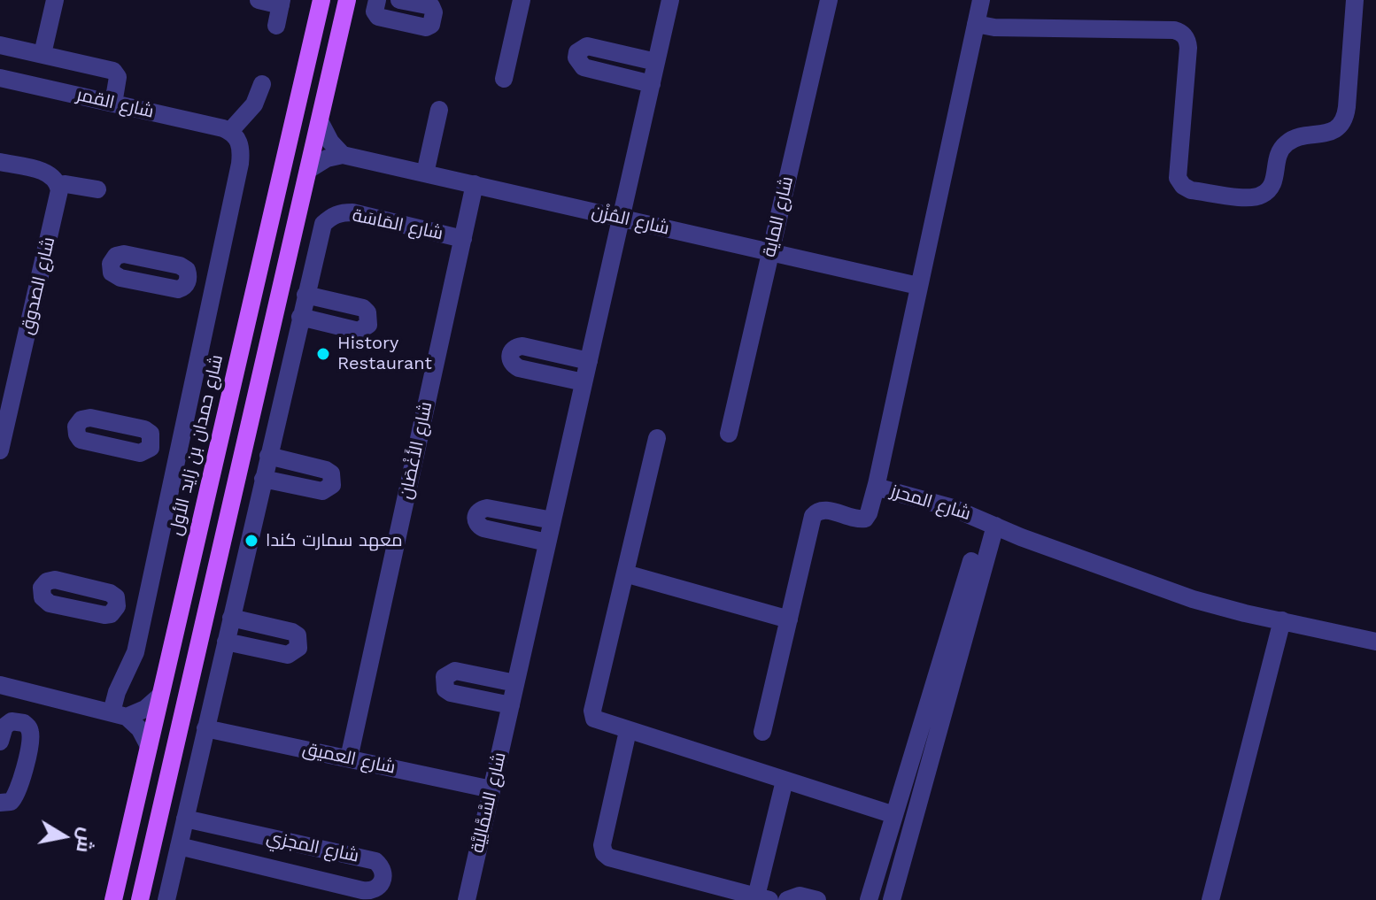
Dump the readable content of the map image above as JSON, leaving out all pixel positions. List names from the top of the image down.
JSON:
{
  "streets": {
    "main road": ["شارع حمدان بن زايد الأول"],
    "street": [
      "شارع القمر",
      "شارع الماية",
      "شارع المُزْن",
      "شارع المَاسَة",
      "شارع الصدوق",
      "شارع الأَغْصَان",
      "شارع المحرز",
      "شارع العميق",
      "شارع السَّمَّالِيَّة",
      "شارع المجزي"
    ]
  },
  "crossings": [
    ["شارع الماية", "شارع المُزْن"],
    ["شارع المُزْن", "شارع الأَغْصَان"],
    ["شارع المُزْن", "شارع المحرز"],
    ["شارع المُزْن", "شارع السَّمَّالِيَّة"],
    ["شارع المَاسَة", "شارع الأَغْصَان"],
    ["شارع المَاسَة", "شارع العميق"],
    ["شارع المَاسَة", "شارع المجزي"],
    ["شارع الأَغْصَان", "شارع العميق"],
    ["شارع العميق", "شارع السَّمَّالِيَّة"]
  ],
  "places": ["History Restaurant", "معهد سمارت كندا"],
  "north": "right"
}
